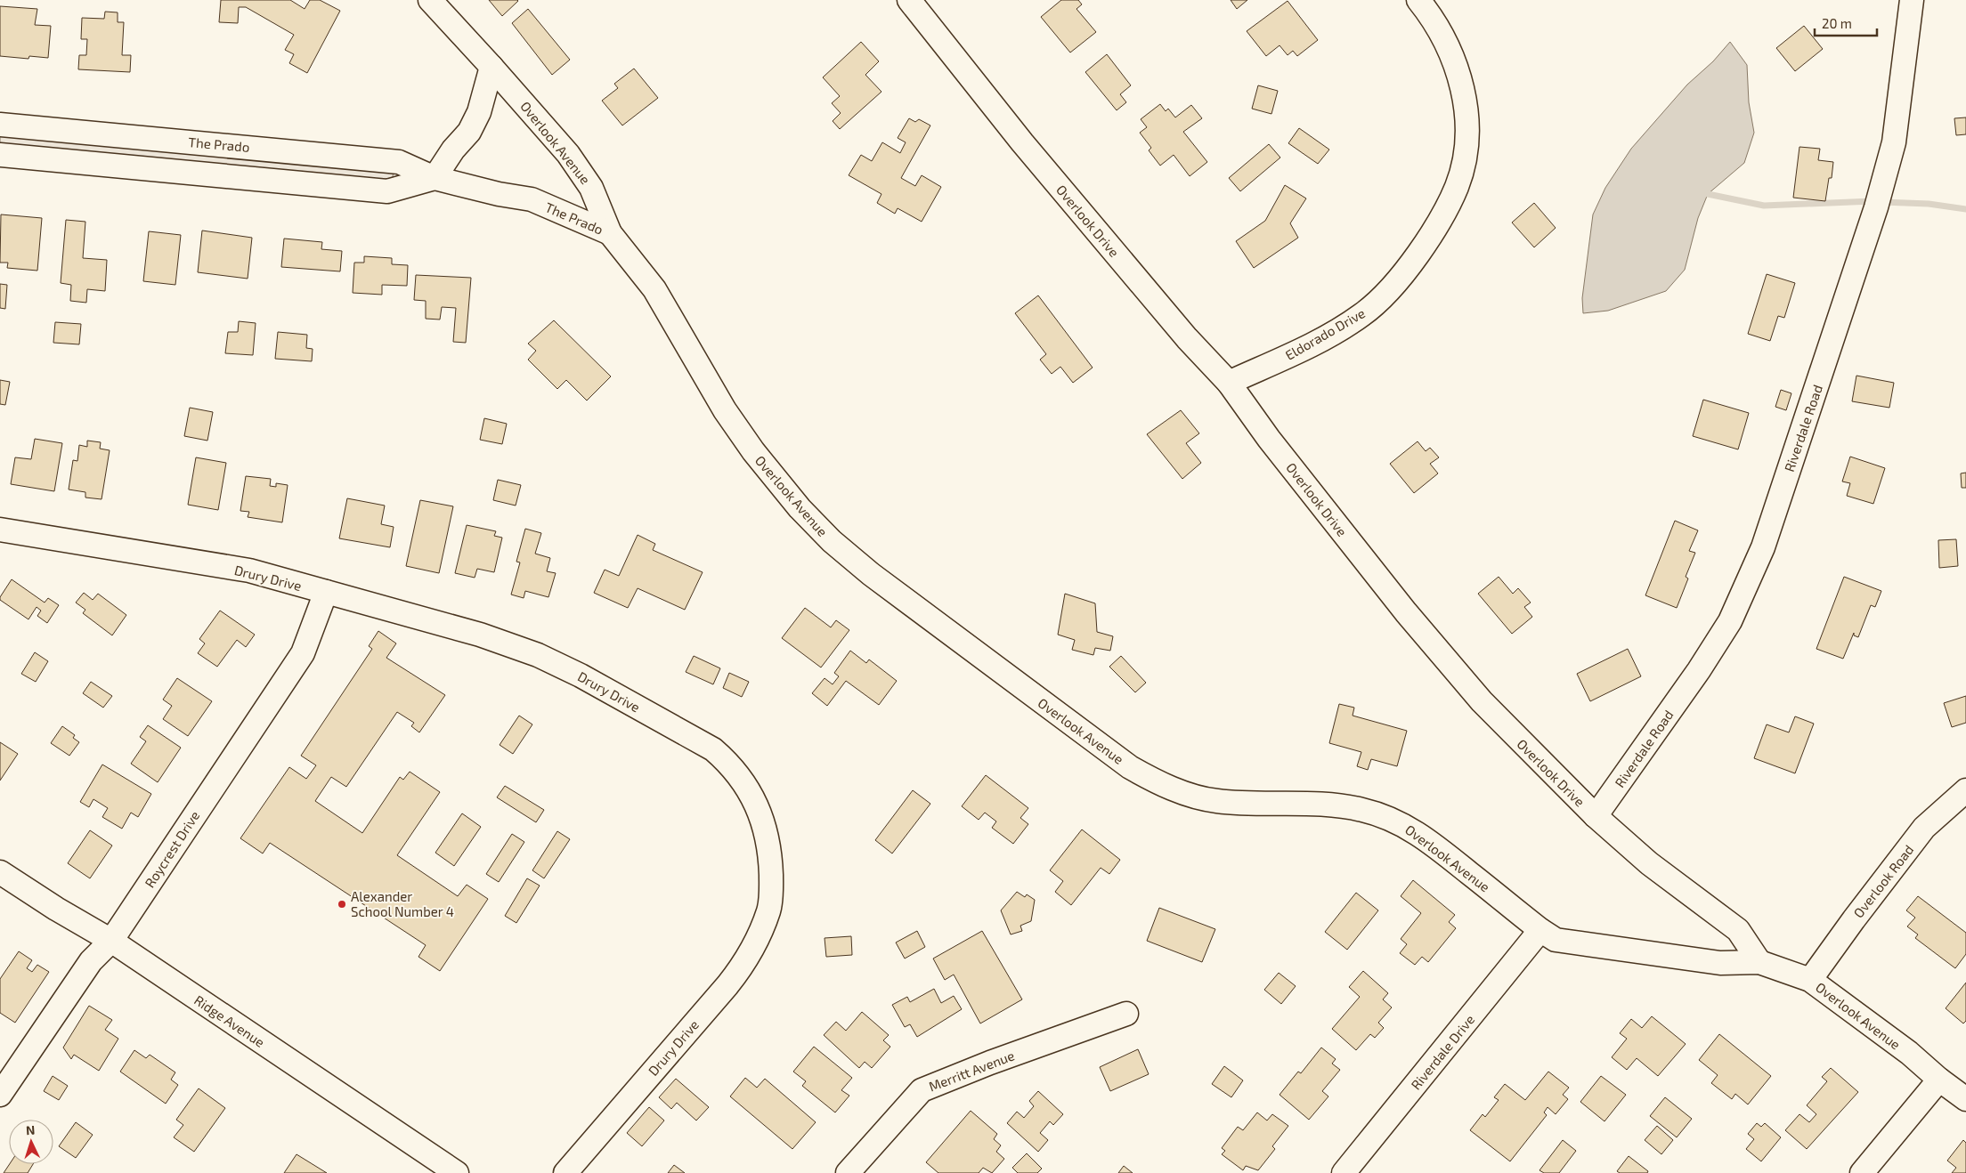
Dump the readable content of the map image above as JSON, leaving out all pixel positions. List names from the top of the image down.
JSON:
{
  "streets": {
    "street": [
      "Overlook Avenue",
      "The Prado",
      "Overlook Drive",
      "Eldorado Drive",
      "Riverdale Road",
      "Drury Drive",
      "Roycrest Drive",
      "Overlook Road",
      "Ridge Avenue",
      "Riverdale Drive",
      "Merritt Avenue"
    ]
  },
  "crossings": [
    ["Overlook Avenue", "The Prado"],
    ["Overlook Avenue", "Overlook Drive"],
    ["Overlook Avenue", "Overlook Road"],
    ["Overlook Avenue", "Riverdale Drive"],
    ["Overlook Drive", "Eldorado Drive"],
    ["Overlook Drive", "Riverdale Road"],
    ["Drury Drive", "Roycrest Drive"],
    ["Roycrest Drive", "Ridge Avenue"]
  ],
  "places": ["Alexander School Number 4"],
  "scale_bar": "20 m",
  "north": "top"
}
